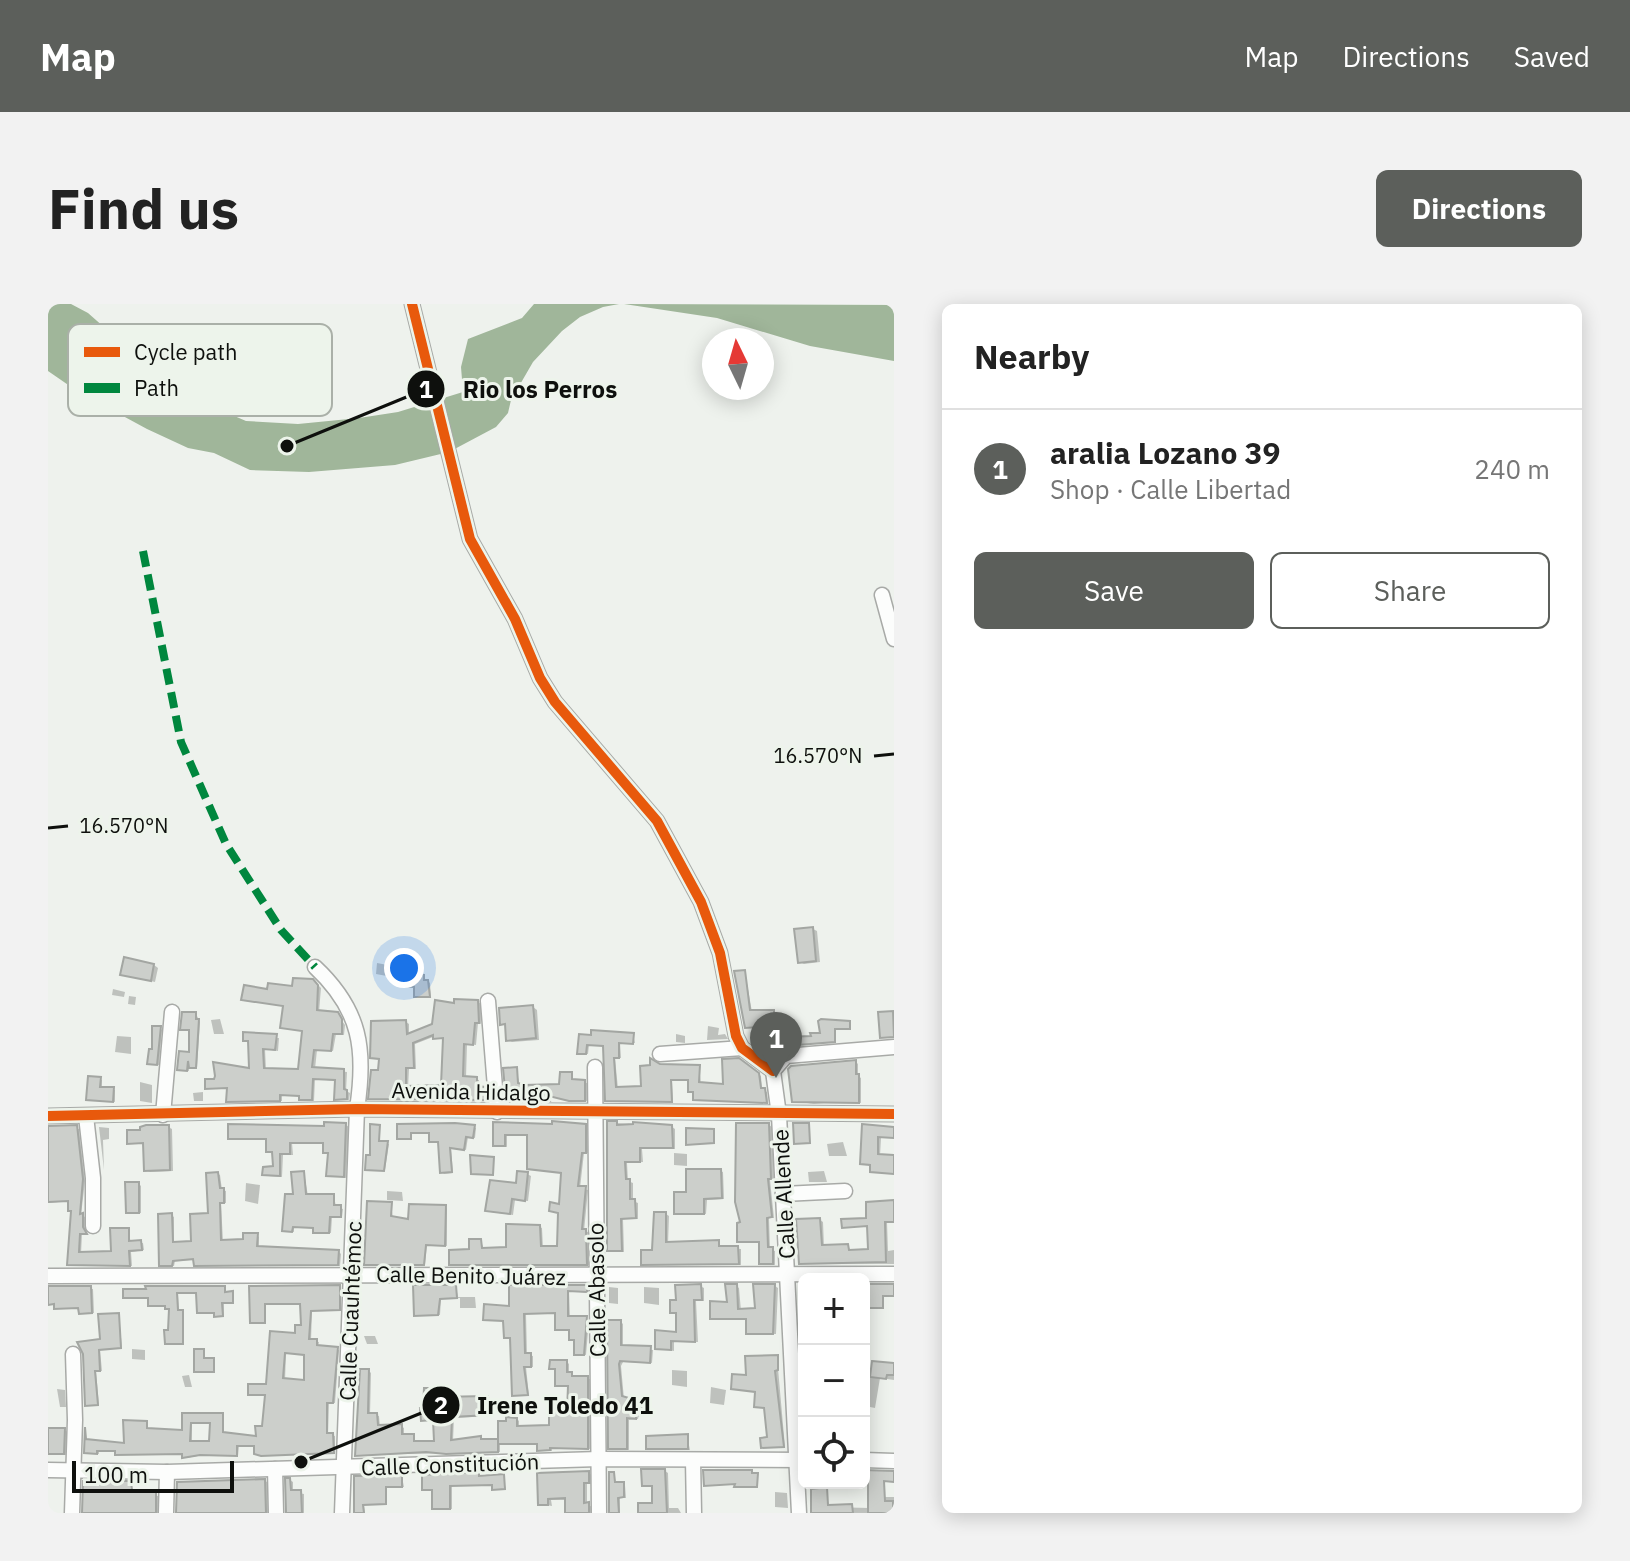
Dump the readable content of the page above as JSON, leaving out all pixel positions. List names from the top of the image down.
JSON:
{
  "streets": {
    "street": [
      "Avenida Hidalgo",
      "Calle Allende",
      "Calle Benito Juárez",
      "Calle Abasolo",
      "Calle Cuauhtémoc",
      "Calle Constitución"
    ]
  },
  "crossings": [
    ["Avenida Hidalgo", "Calle Allende"],
    ["Avenida Hidalgo", "Calle Abasolo"],
    ["Avenida Hidalgo", "Calle Cuauhtémoc"],
    ["Calle Allende", "Calle Benito Juárez"],
    ["Calle Benito Juárez", "Calle Abasolo"],
    ["Calle Benito Juárez", "Calle Cuauhtémoc"],
    ["Calle Abasolo", "Calle Constitución"],
    ["Calle Cuauhtémoc", "Calle Constitución"]
  ],
  "places": ["Rio los Perros", "Irene Toledo 41"],
  "legend": ["Cycle path", "Path"],
  "scale_bar": "100 m",
  "north": "top",
  "page": {
    "header": "Map",
    "nav": ["Map", "Directions", "Saved"],
    "buttons": [
      "Directions",
      ["Save", "Share"]
    ],
    "title": "Find us",
    "heading": "Nearby",
    "list": [
      {
        "mark": "1",
        "name": "aralia Lozano 39",
        "note": "Shop · Calle Libertad",
        "value": "240 m"
      }
    ],
    "pins": "1",
    "map_buttons": ["+", "−"],
    "scale": "100 m"
  },
  "coordinates": ["16.570°N"]
}
